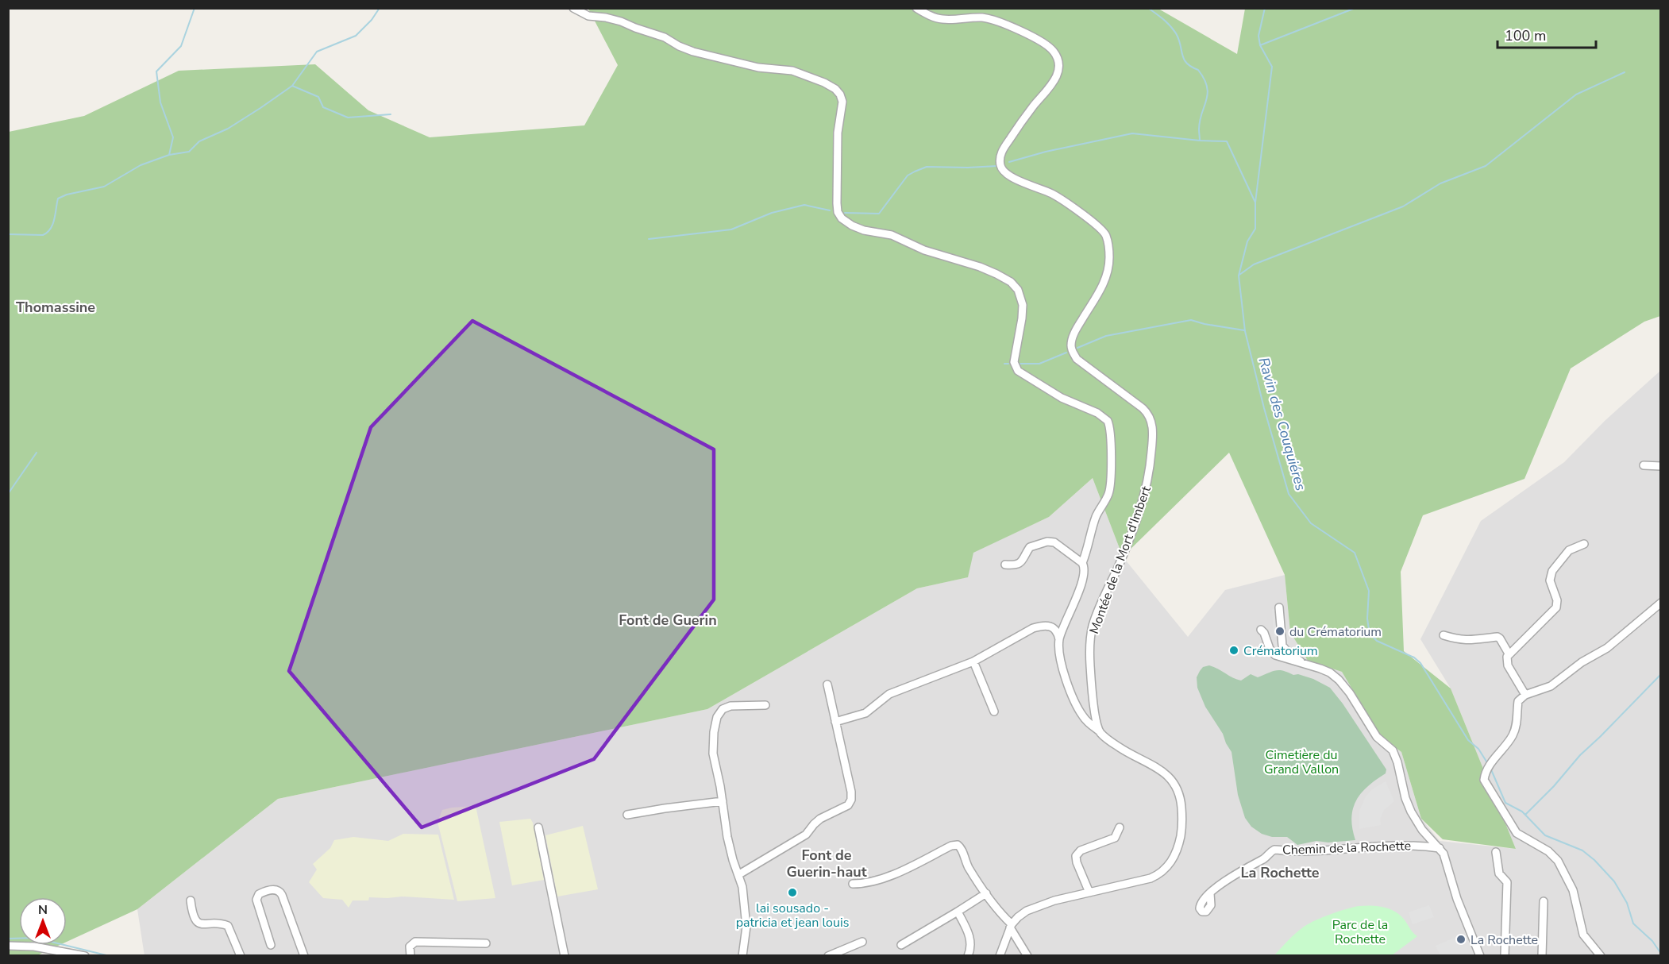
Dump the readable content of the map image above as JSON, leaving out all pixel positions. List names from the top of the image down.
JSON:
{
  "streets": {
    "street": ["Montée de la Mort d'Imbert", "Chemin de la Rochette"]
  },
  "districts": [
    "Thomassine",
    "Font de Guerin",
    "Font de Guerin-haut",
    "La Rochette"
  ],
  "water": ["Ravin des Couquiéres"],
  "parks": ["Cimetière du Grand Vallon", "Parc de la Rochette"],
  "places": [
    "du Crématorium",
    "Crématorium",
    "lai sousado - patricia et jean louis",
    "La Rochette"
  ],
  "scale_bar": "100 m",
  "north": "top"
}
